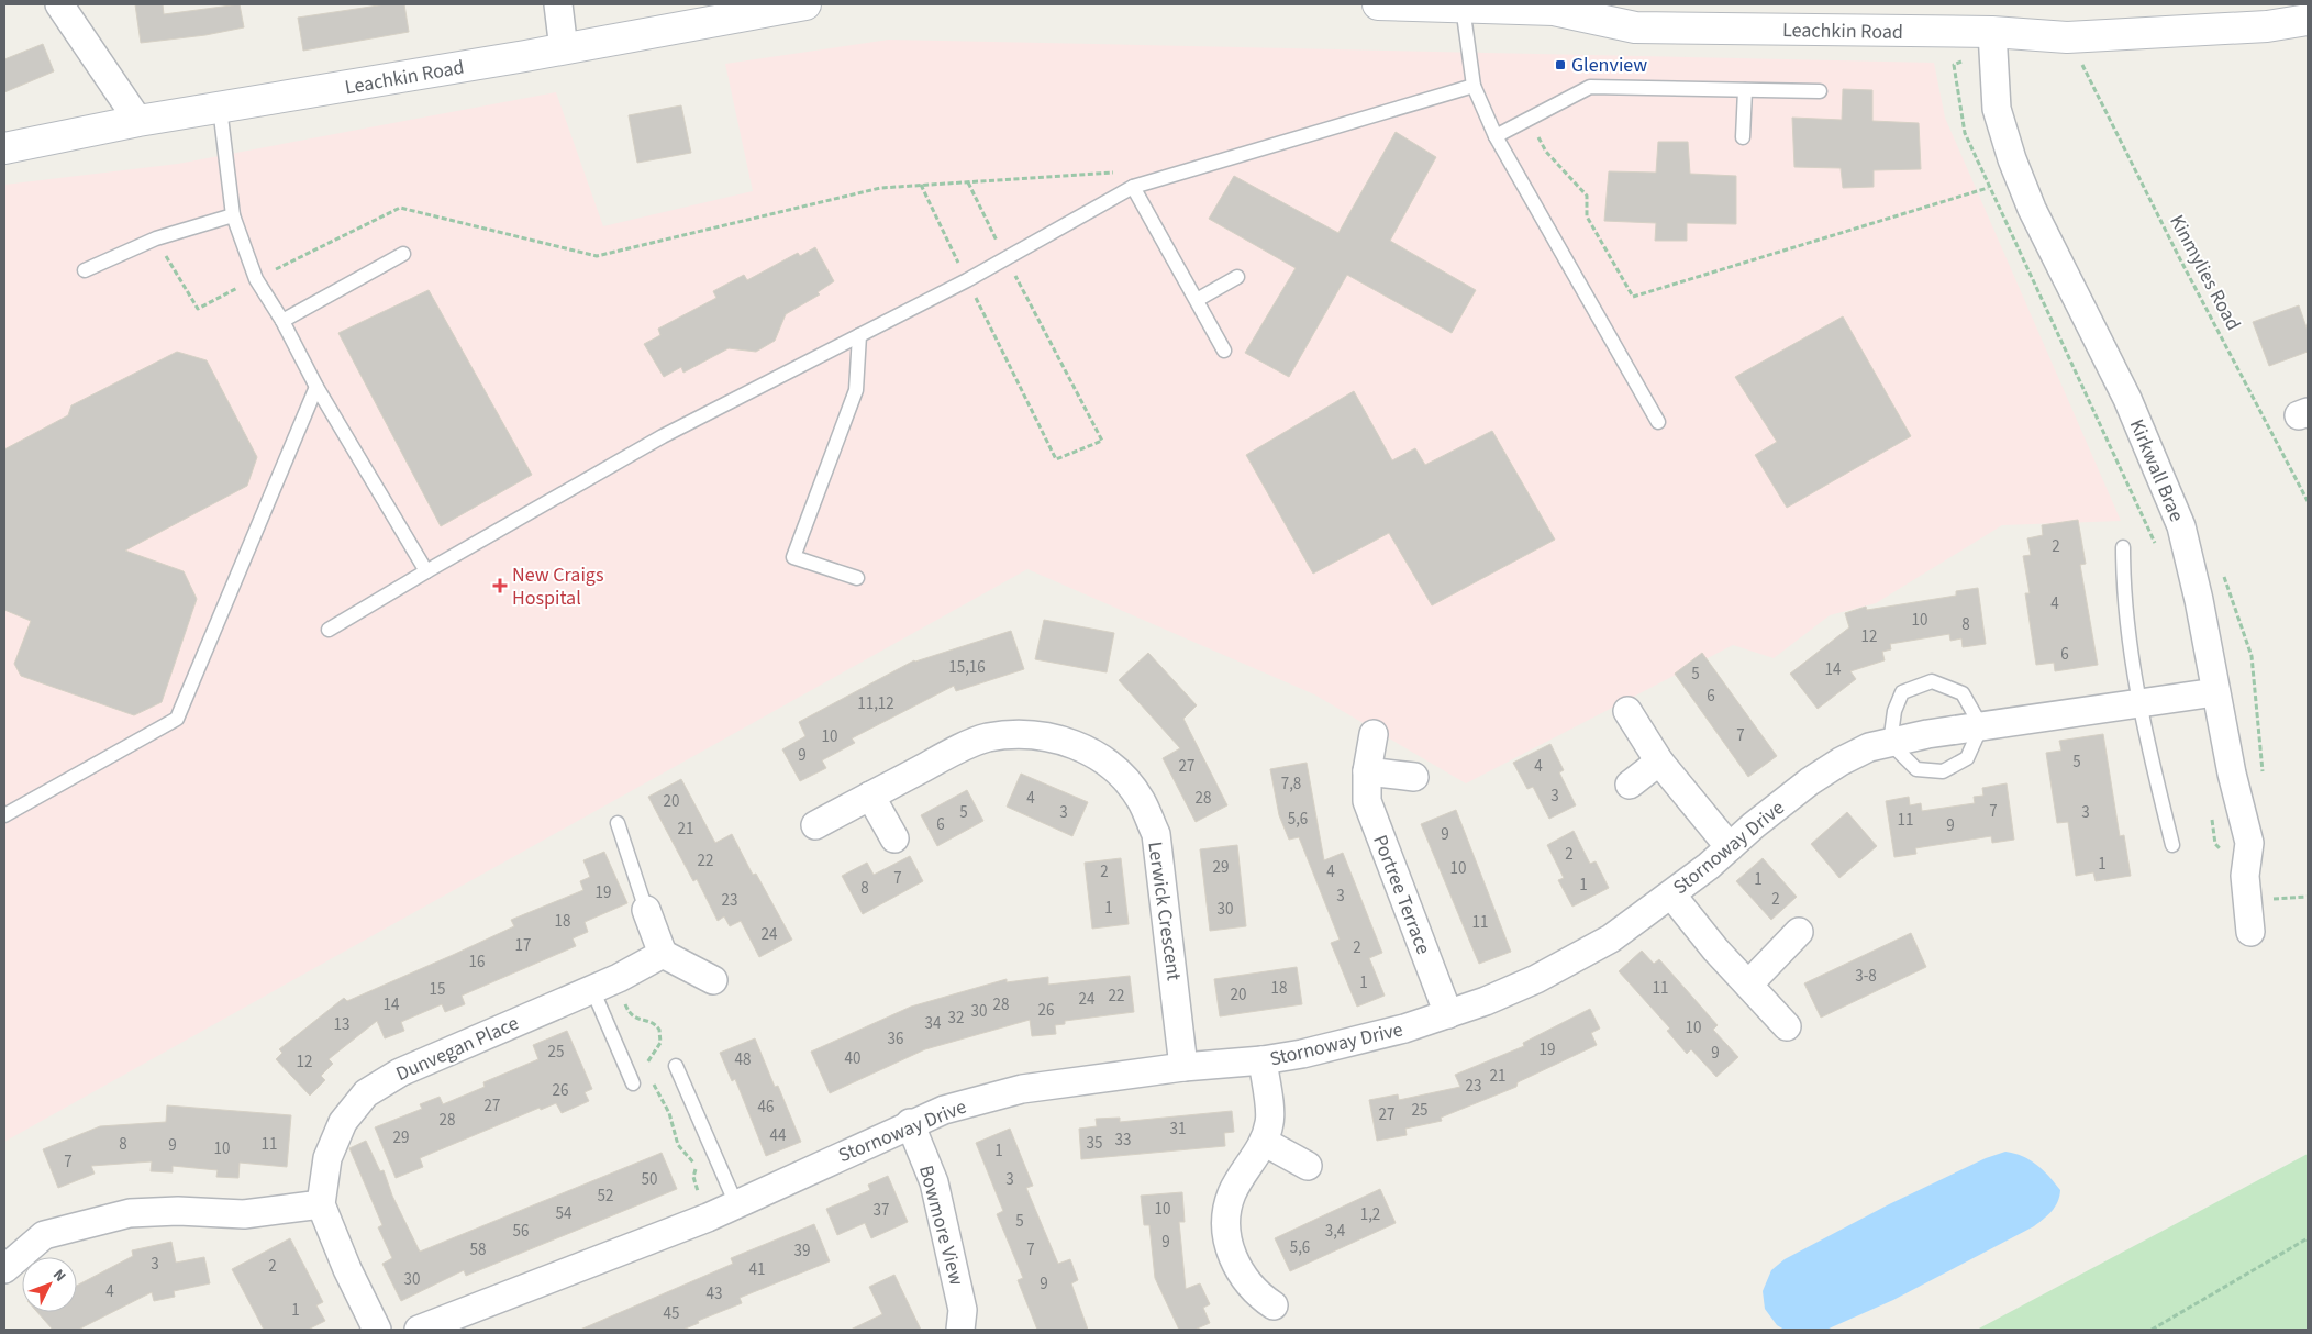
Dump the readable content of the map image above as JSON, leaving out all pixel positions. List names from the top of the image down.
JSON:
{
  "streets": {
    "street": [
      "Leachkin Road",
      "Kirkwall Brae",
      "Stornoway Drive",
      "Portree Terrace",
      "Lerwick Crescent",
      "Dunvegan Place",
      "Bowmore View"
    ],
    "path": ["Kinmylies Road"]
  },
  "crossings": [
    ["Leachkin Road", "Kirkwall Brae"],
    ["Kirkwall Brae", "Stornoway Drive"],
    ["Stornoway Drive", "Portree Terrace"],
    ["Stornoway Drive", "Lerwick Crescent"],
    ["Stornoway Drive", "Bowmore View"]
  ],
  "places": {
    "transit": ["Glenview"],
    "health": ["New Craigs Hospital"]
  },
  "house_numbers": [
    "2",
    "4",
    "10",
    "8",
    "12",
    "6",
    "15,16",
    "14",
    "5",
    "6",
    "11,12",
    "7",
    "10",
    "9",
    "5",
    "27",
    "4",
    "7,8",
    "3",
    "4",
    "28",
    "20",
    "7",
    "5",
    "3",
    "3",
    "5,6",
    "11",
    "6",
    "9",
    "21",
    "9",
    "2",
    "22",
    "1",
    "29",
    "10",
    "2",
    "4",
    "7",
    "1",
    "1",
    "8",
    "19",
    "3",
    "2",
    "23",
    "1",
    "30",
    "18",
    "11",
    "24",
    "17",
    "2",
    "16",
    "3-8",
    "1",
    "18",
    "11",
    "15",
    "20",
    "22",
    "24",
    "14",
    "28",
    "26",
    "30",
    "32",
    "34",
    "13",
    "10",
    "36",
    "19",
    "25",
    "9",
    "40",
    "48",
    "12",
    "21",
    "23",
    "26",
    "27",
    "46",
    "25",
    "27",
    "28",
    "31",
    "44",
    "29",
    "33",
    "35",
    "8",
    "11",
    "9",
    "10",
    "1",
    "7",
    "50",
    "3",
    "52",
    "10",
    "37",
    "54",
    "1,2",
    "5",
    "56",
    "3,4",
    "9",
    "5,6",
    "58",
    "7",
    "39",
    "3",
    "2",
    "41",
    "30",
    "9",
    "4",
    "43",
    "1",
    "45"
  ],
  "north": "top right"
}
